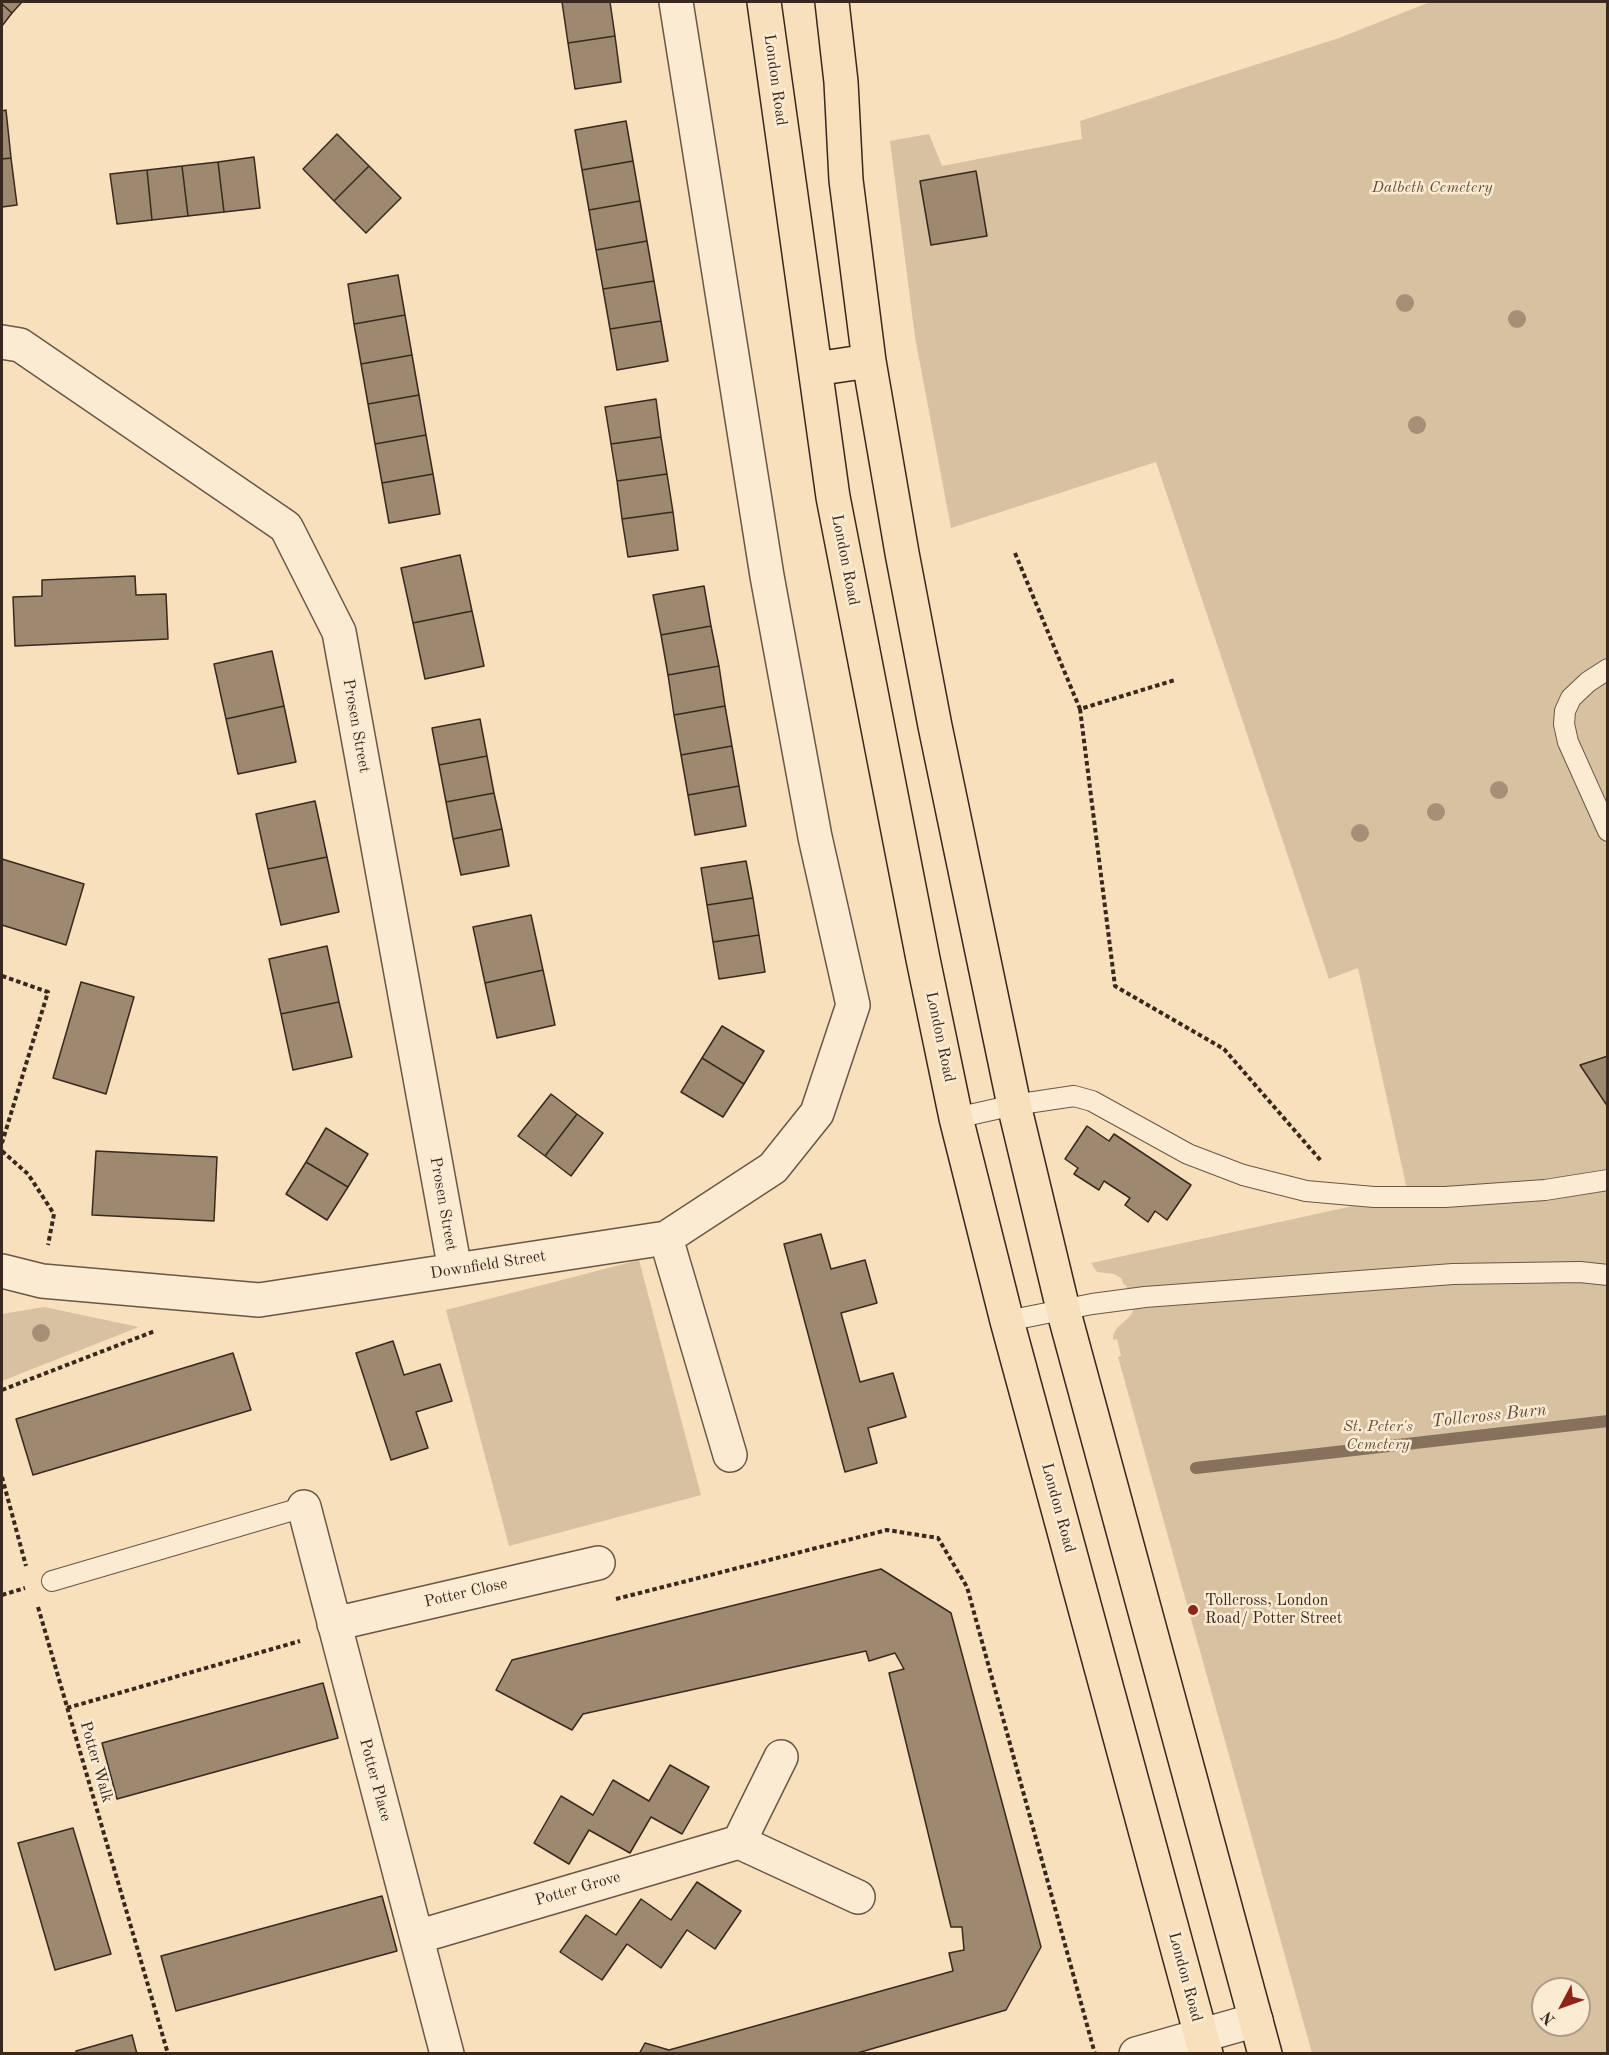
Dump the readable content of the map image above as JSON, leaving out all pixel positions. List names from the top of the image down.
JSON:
{
  "streets": {
    "main road": ["London Road"],
    "street": [
      "Prosen Street",
      "Downfield Street",
      "Potter Close",
      "Potter Place",
      "Potter Grove"
    ],
    "path": ["Potter Walk"]
  },
  "crossings": [
    ["Prosen Street", "Downfield Street"],
    ["Potter Close", "Potter Place"],
    ["Potter Place", "Potter Grove"]
  ],
  "water": ["Tollcross Burn"],
  "parks": ["Dalbeth Cemetery", "St. Peter's Cemetery"],
  "places": ["Tollcross, London Road/ Potter Street"],
  "north": "bottom left"
}
